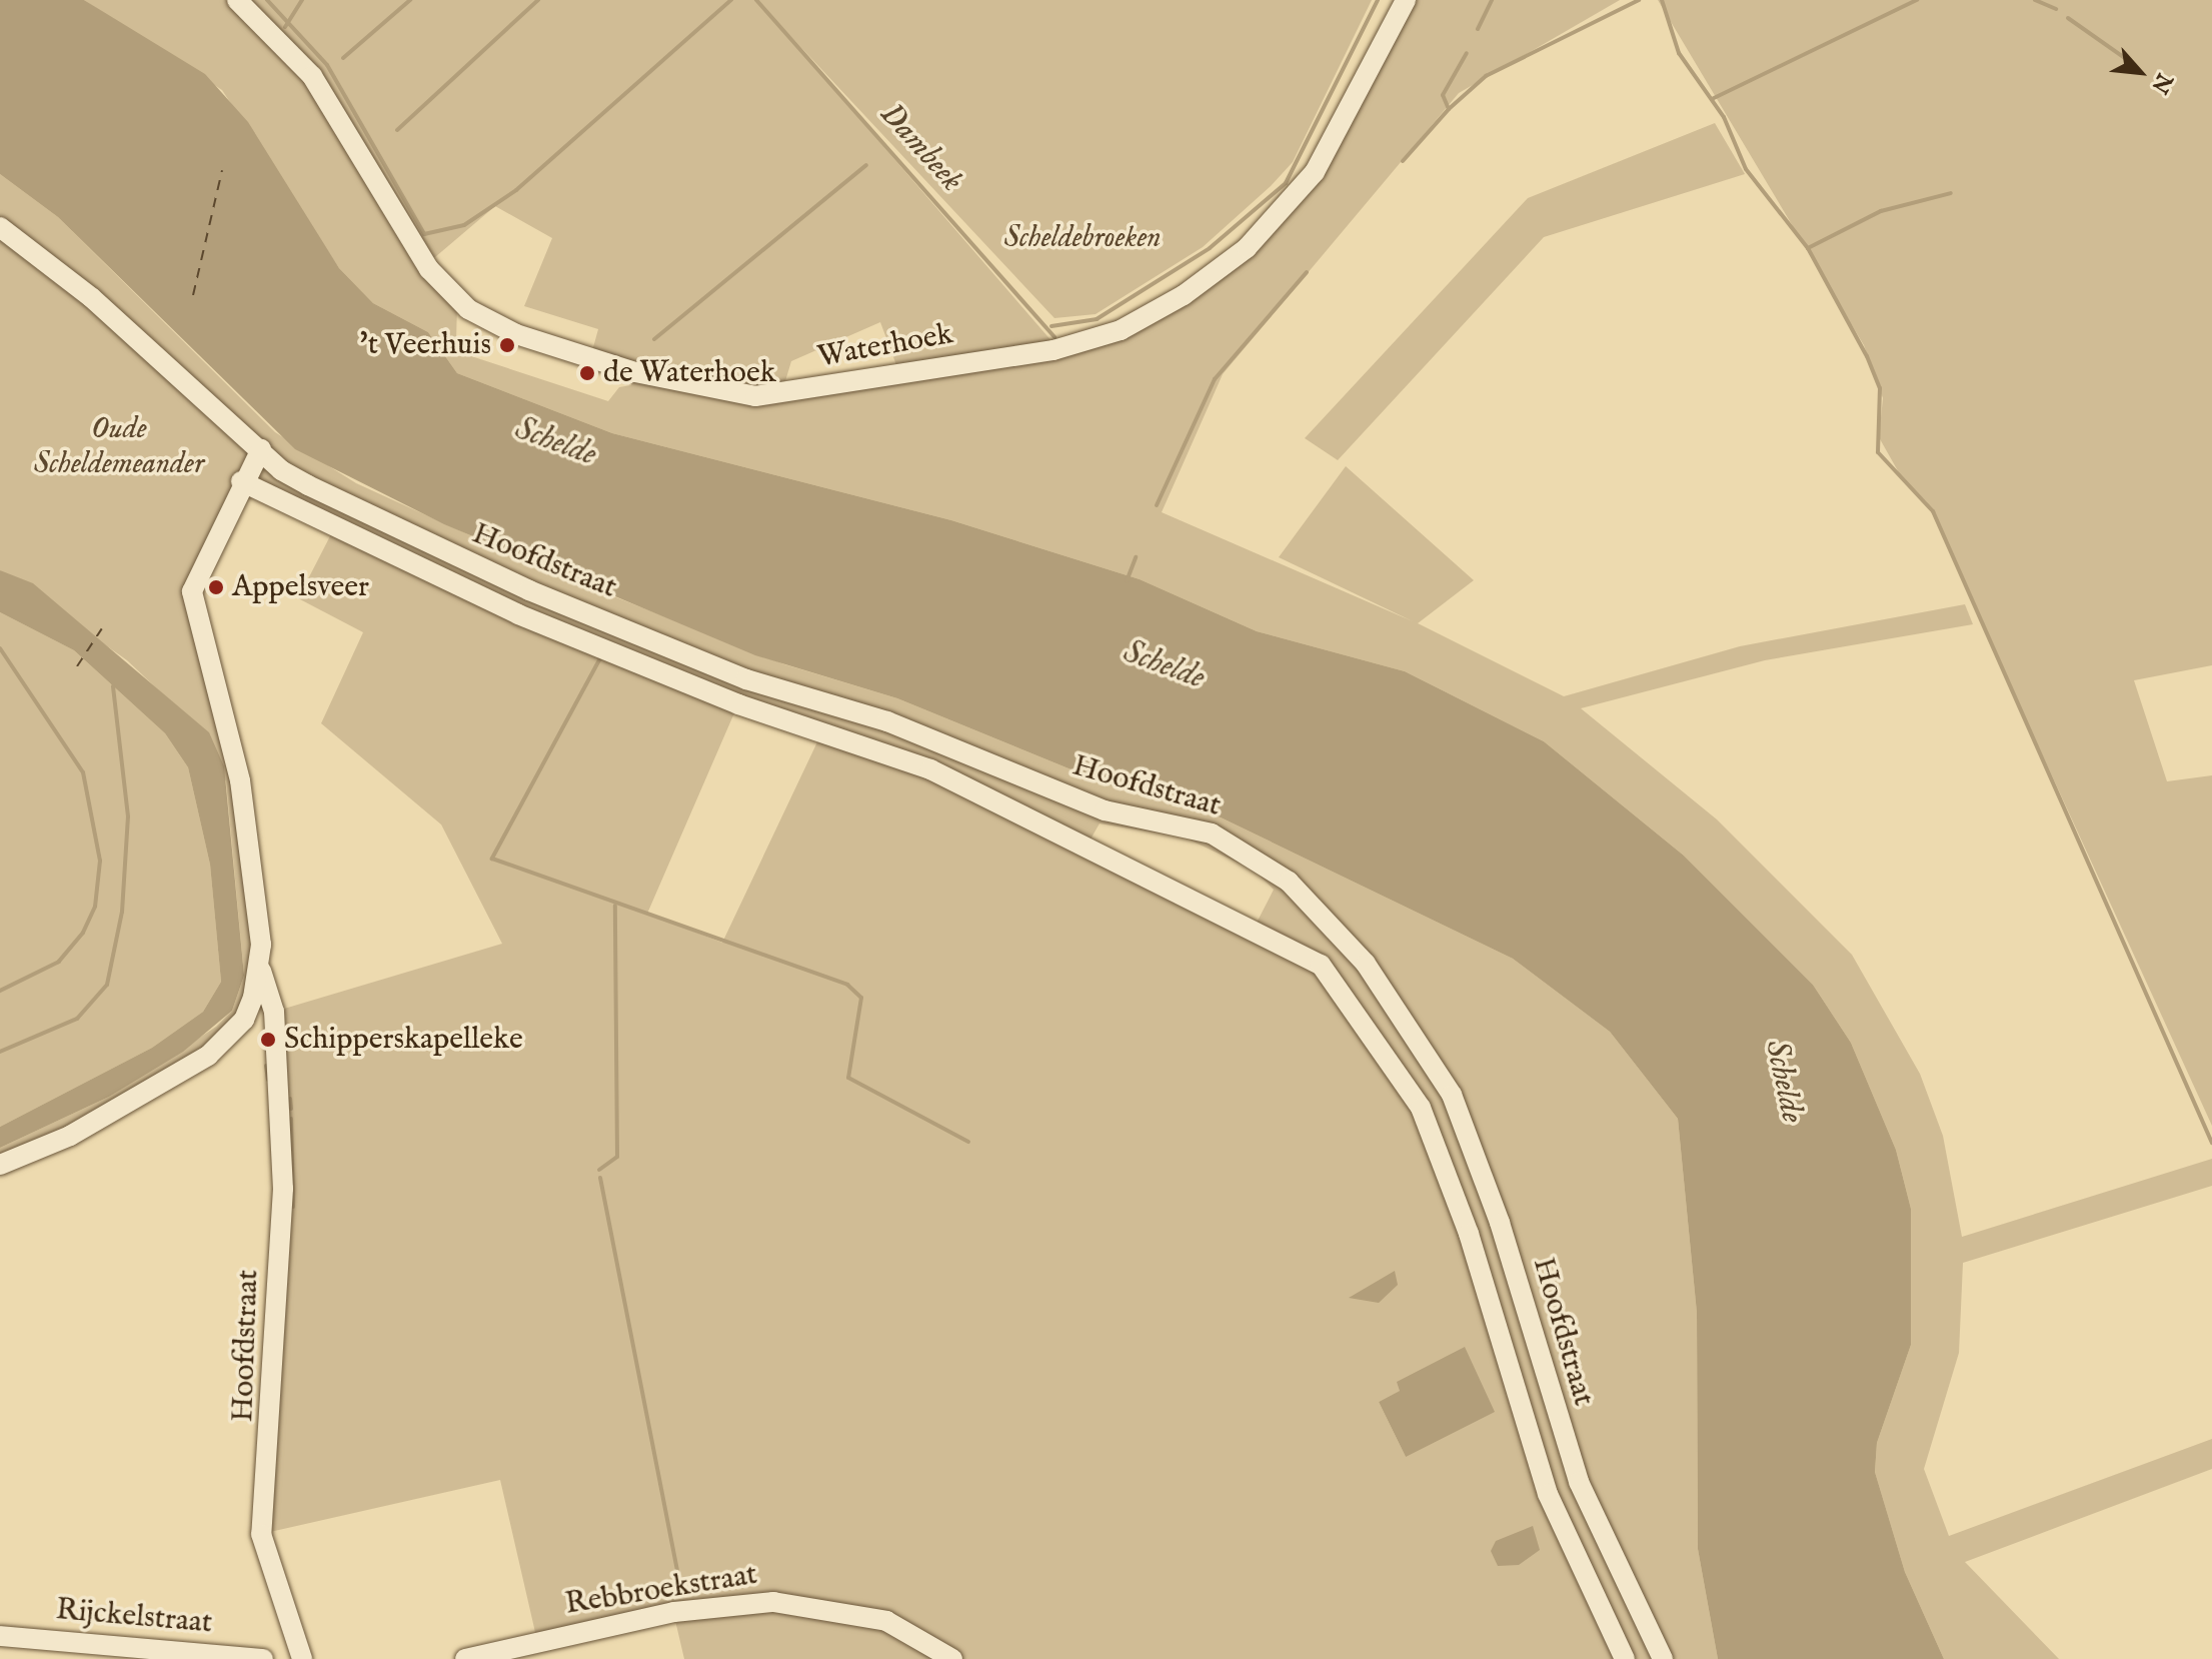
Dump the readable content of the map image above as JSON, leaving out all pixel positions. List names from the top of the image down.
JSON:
{
  "streets": {
    "street": [
      "Waterhoek",
      "Hoofdstraat",
      "Rebbroekstraat",
      "Rijckelstraat"
    ]
  },
  "water": ["Dambeek", "Schelde"],
  "parks": ["Scheldebroeken", "Oude Scheldemeander"],
  "places": [
    "'t Veerhuis",
    "de Waterhoek",
    "Appelsveer",
    "Schipperskapelleke"
  ],
  "north": "bottom right"
}
